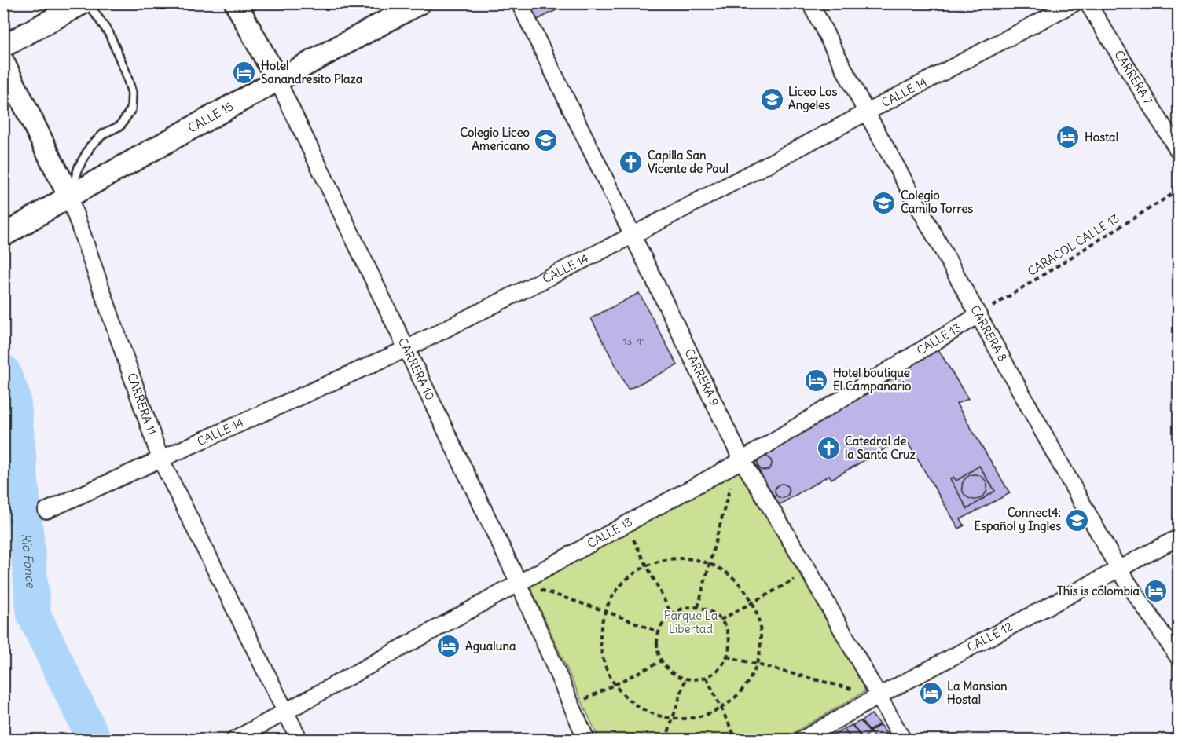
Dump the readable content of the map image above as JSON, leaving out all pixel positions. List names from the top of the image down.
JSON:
{
  "streets": {
    "main road": ["CALLE 15", "CARRERA 10", "CARRERA 11"],
    "street": [
      "CARRERA 7",
      "CALLE 14",
      "CARRERA 8",
      "CALLE 13",
      "CARRERA 9",
      "CALLE 12"
    ],
    "path": ["CARACOL CALLE 13"]
  },
  "crossings": [
    ["CALLE 14", "CARRERA 8"],
    ["CALLE 14", "CARRERA 10"],
    ["CALLE 14", "CARRERA 9"],
    ["CALLE 14", "CARRERA 11"],
    ["CALLE 15", "CARRERA 10"],
    ["CALLE 15", "CARRERA 11"],
    ["CARACOL CALLE 13", "CARRERA 8"],
    ["CARACOL CALLE 13", "CALLE 13"],
    ["CARRERA 8", "CALLE 13"],
    ["CARRERA 8", "CALLE 12"],
    ["CALLE 13", "CARRERA 10"],
    ["CALLE 13", "CARRERA 9"],
    ["CALLE 13", "CARRERA 11"],
    ["CARRERA 9", "CALLE 12"]
  ],
  "water": ["Río Fonce"],
  "parks": ["Parque La Libertad"],
  "places": {
    "hotel": [
      "Hotel Sanandresito Plaza",
      "Hostal",
      "Hotel boutique El Campanario",
      "This is colombia",
      "Agualuna",
      "La Mansion Hostal"
    ],
    "school or university": [
      "Liceo Los Angeles",
      "Colegio Liceo Americano",
      "Colegio Camilo Torres",
      "Connect4: Español y Ingles"
    ],
    "church": ["Capilla San Vicente de Paul", "Catedral de la Santa Cruz"]
  },
  "house_numbers": ["13-41"]
}
